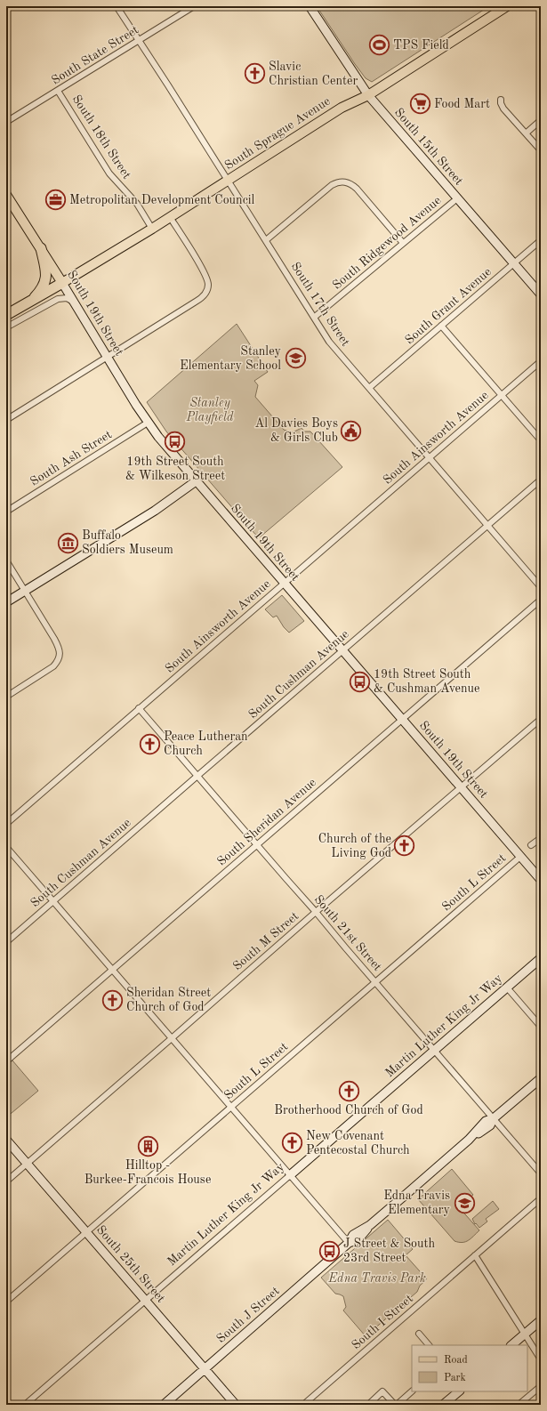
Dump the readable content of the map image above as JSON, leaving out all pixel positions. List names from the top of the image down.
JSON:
{
  "streets": {
    "main road": ["South Sprague Avenue", "South 19th Street"],
    "street": [
      "South State Street",
      "South 18th Street",
      "South 15th Street",
      "South Ridgewood Avenue",
      "South 17th Street",
      "South Grant Avenue",
      "South Ainsworth Avenue",
      "South Ash Street",
      "South Cushman Avenue",
      "South Sheridan Avenue",
      "South L Street",
      "South 21st Street",
      "South M Street",
      "Martin Luther King Jr Way",
      "South 25th Street",
      "South J Street",
      "South I Street"
    ]
  },
  "crossings": [
    ["South State Street", "South 18th Street"],
    ["South State Street", "South 17th Street"],
    ["South Sprague Avenue", "South 18th Street"],
    ["South Sprague Avenue", "South 15th Street"],
    ["South Sprague Avenue", "South 17th Street"],
    ["South Sprague Avenue", "South 19th Street"],
    ["South 15th Street", "South Ridgewood Avenue"],
    ["South 15th Street", "South Grant Avenue"],
    ["South Ridgewood Avenue", "South 17th Street"],
    ["South 17th Street", "South Grant Avenue"],
    ["South 17th Street", "South Ainsworth Avenue"],
    ["South 17th Street", "South Cushman Avenue"],
    ["South 19th Street", "South Ainsworth Avenue"],
    ["South 19th Street", "South Ash Street"],
    ["South 19th Street", "South Cushman Avenue"],
    ["South 19th Street", "South Sheridan Avenue"],
    ["South 19th Street", "South L Street"],
    ["South 19th Street", "South M Street"],
    ["South Ainsworth Avenue", "South 21st Street"],
    ["South Cushman Avenue", "South 21st Street"],
    ["South Sheridan Avenue", "South 21st Street"],
    ["South L Street", "South 21st Street"],
    ["South L Street", "South 25th Street"],
    ["South 21st Street", "South M Street"],
    ["South 21st Street", "Martin Luther King Jr Way"],
    ["South 21st Street", "South J Street"],
    ["South M Street", "South 25th Street"],
    ["Martin Luther King Jr Way", "South 25th Street"],
    ["South 25th Street", "South J Street"]
  ],
  "parks": ["Stanley Playfield", "Edna Travis Park"],
  "places": {
    "sports": ["TPS Field"],
    "church": [
      "Slavic Christian Center",
      "Peace Lutheran Church",
      "Church of the Living God",
      "Sheridan Street Church of God",
      "Brotherhood Church of God",
      "New Covenant Pentecostal Church"
    ],
    "supermarket": ["Food Mart"],
    "office": ["Metropolitan Development Council"],
    "school or university": ["Stanley Elementary School", "Edna Travis Elementary"],
    "public building": ["Al Davies Boys & Girls Club"],
    "bus stop": ["19th Street South & Wilkeson Street", "19th Street South & Cushman Avenue", "J Street & South 23rd Street"],
    "museum": ["Buffalo Soldiers Museum"],
    "building": ["Hilltop - Burkee-Francois House"]
  },
  "legend": ["Road", "Park"]
}
